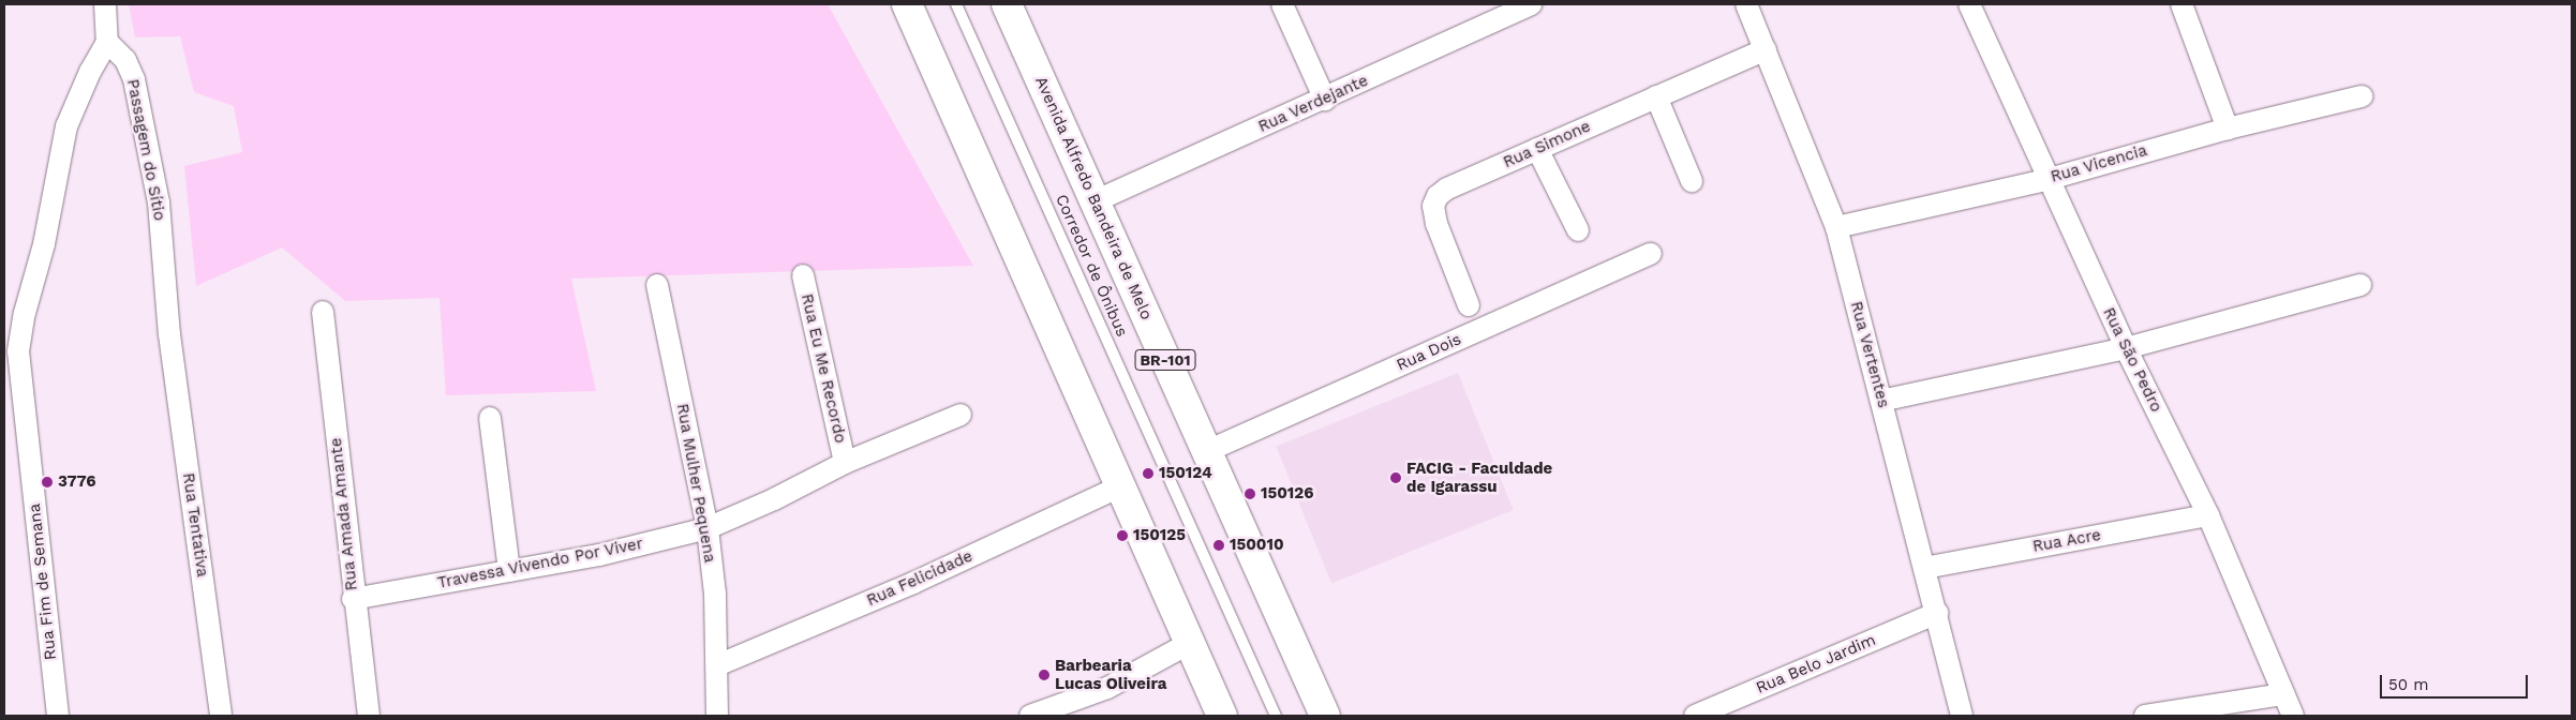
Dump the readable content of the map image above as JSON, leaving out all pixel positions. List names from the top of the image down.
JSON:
{
  "streets": {
    "highway": ["Avenida Alfredo Bandeira de Melo", "BR-101"],
    "street": [
      "Rua Verdejante",
      "Rua Simone",
      "Passagem do Sítio",
      "Rua Vicencia",
      "Rua Dois",
      "Rua Vertentes",
      "Rua São Pedro",
      "Rua Eu Me Recordo",
      "Rua Mulher Pequena",
      "Rua Amada Amante",
      "Rua Tentativa",
      "Rua Acre",
      "Travessa Vivendo Por Viver",
      "Rua Felicidade",
      "Rua Fim de Semana",
      "Rua Belo Jardim"
    ],
    "lane": ["Corredor de Ônibus"]
  },
  "crossings": [
    ["Rua Verdejante", "Avenida Alfredo Bandeira de Melo"],
    ["Rua Simone", "Rua Vertentes"],
    ["Passagem do Sítio", "Rua Tentativa"],
    ["Passagem do Sítio", "Rua Fim de Semana"],
    ["Rua Vicencia", "Rua Vertentes"],
    ["Rua Vicencia", "Rua São Pedro"],
    ["Avenida Alfredo Bandeira de Melo", "Rua Dois"],
    ["Rua Vertentes", "Rua Acre"],
    ["Rua Vertentes", "Rua Belo Jardim"],
    ["Rua São Pedro", "Rua Acre"],
    ["Rua Eu Me Recordo", "Travessa Vivendo Por Viver"],
    ["Rua Mulher Pequena", "Travessa Vivendo Por Viver"],
    ["Rua Mulher Pequena", "Rua Felicidade"],
    ["Rua Amada Amante", "Travessa Vivendo Por Viver"]
  ],
  "places": [
    "150124",
    "FACIG - Faculdade de Igarassu",
    "3776",
    "150126",
    "150125",
    "150010",
    "Barbearia Lucas Oliveira"
  ],
  "scale_bar": "50 m"
}
